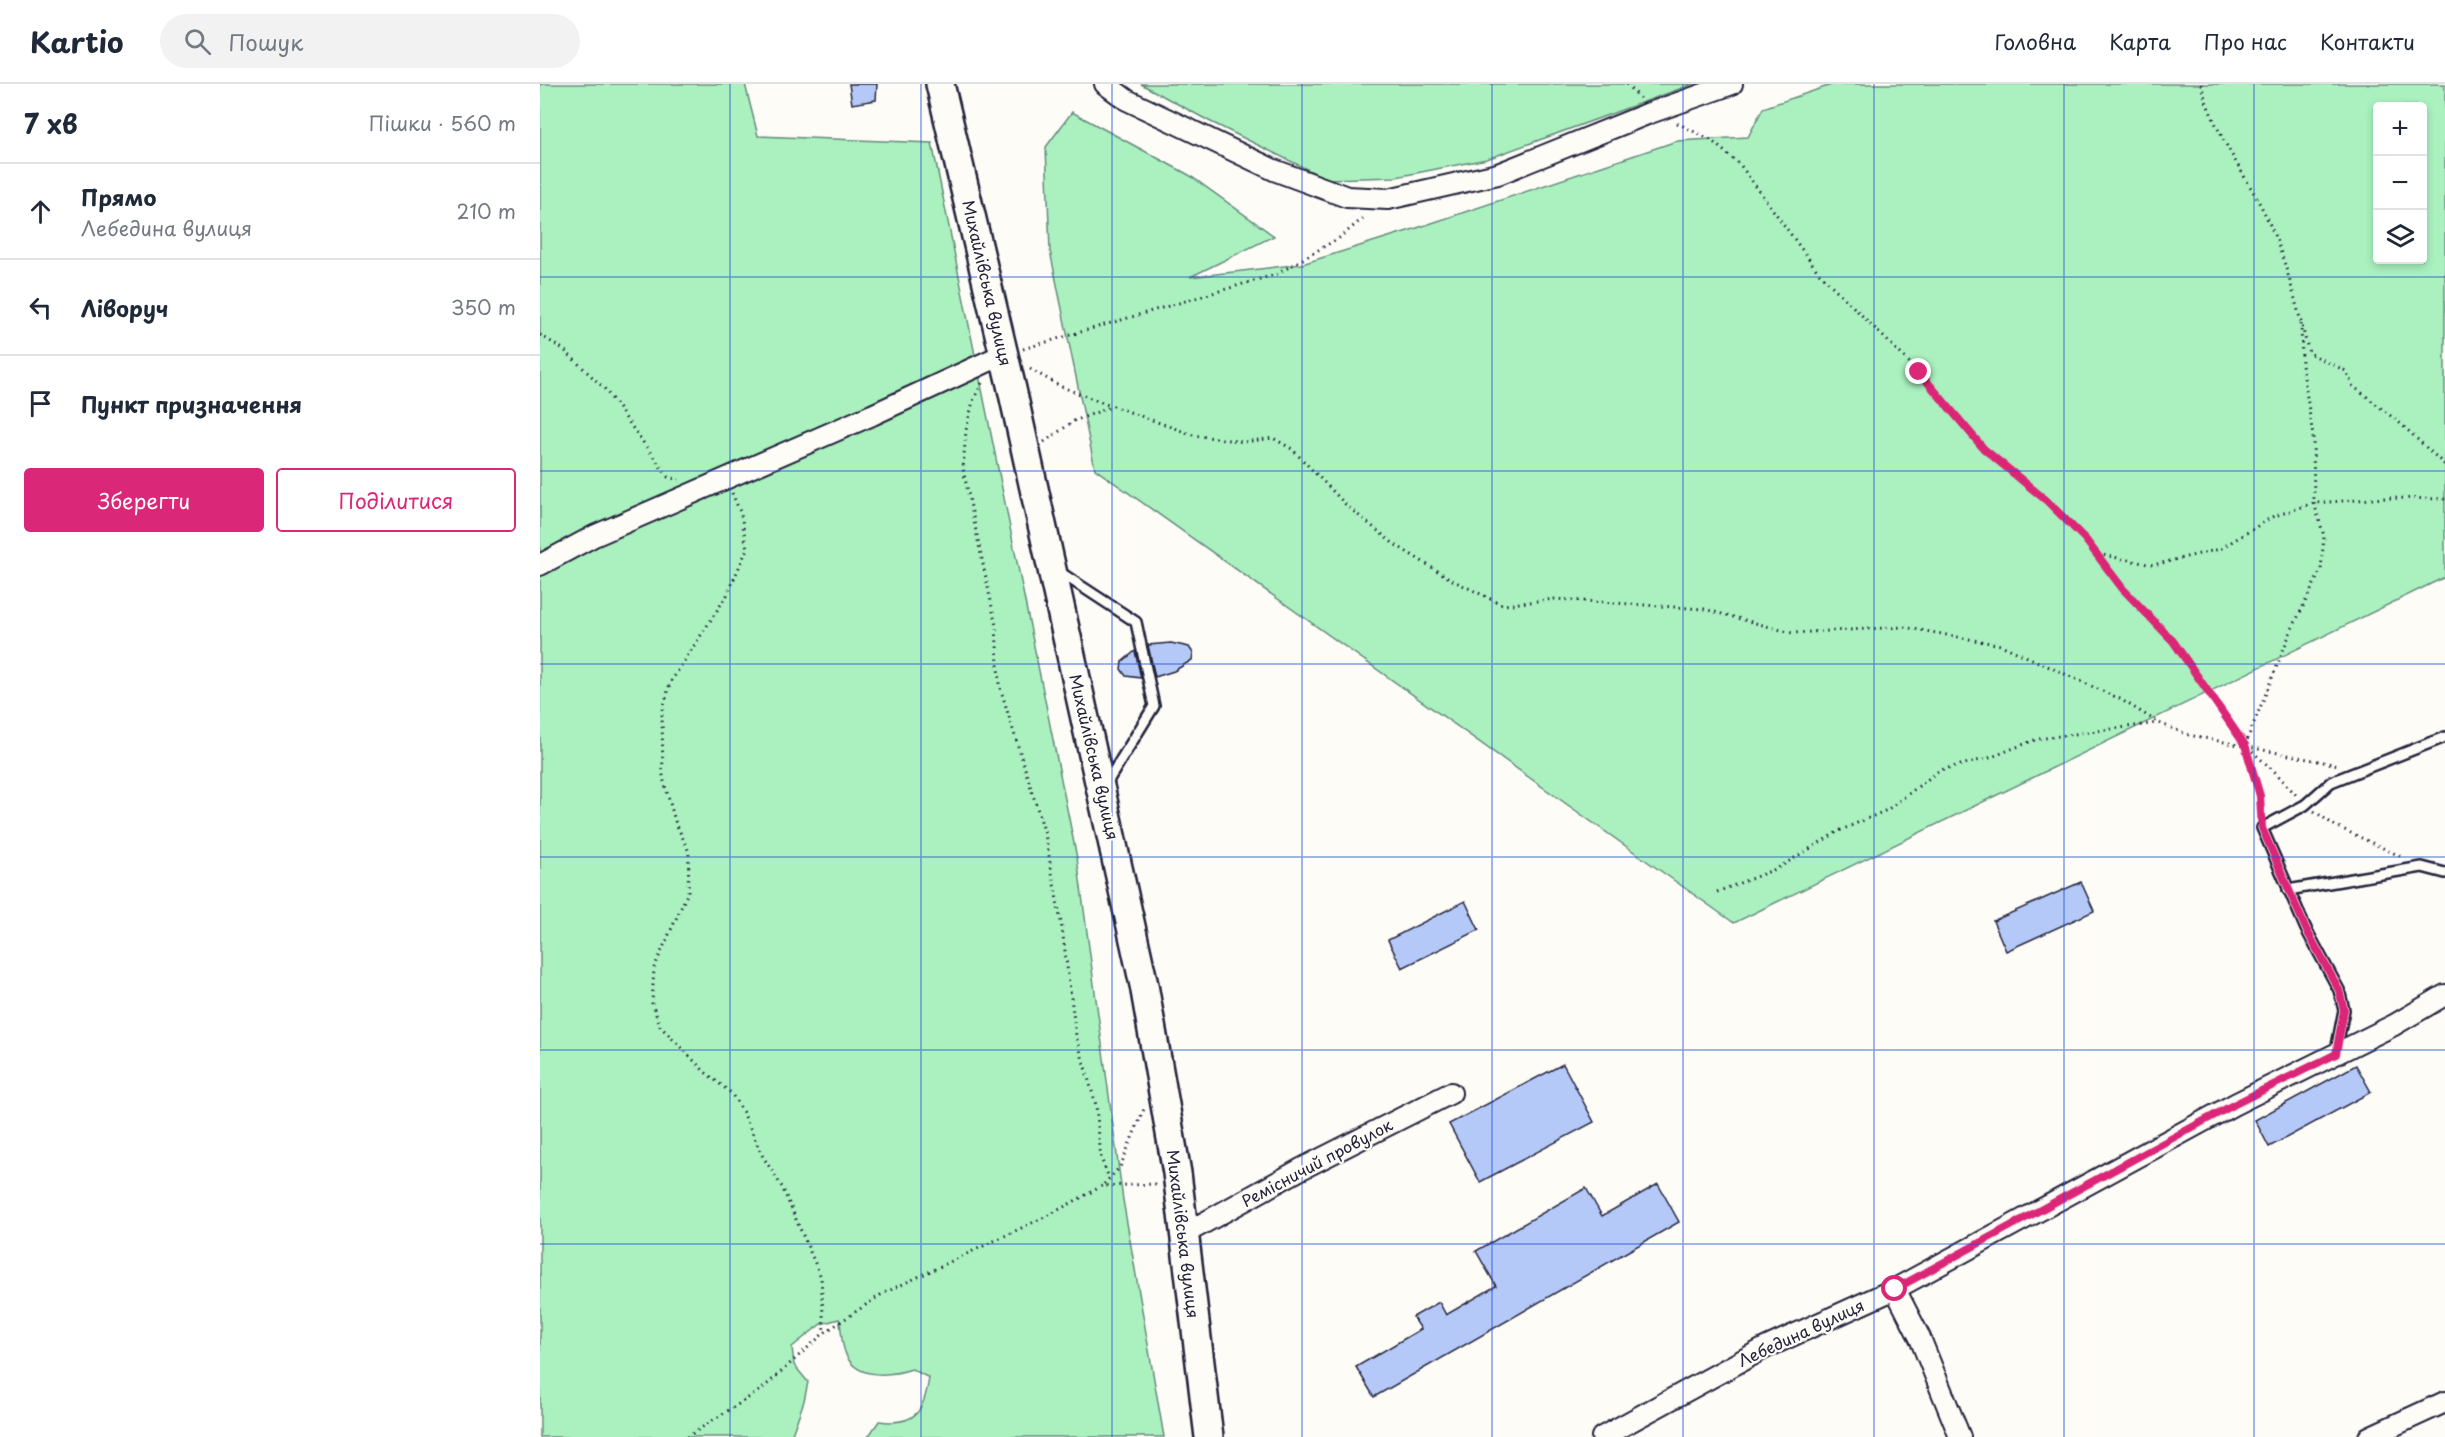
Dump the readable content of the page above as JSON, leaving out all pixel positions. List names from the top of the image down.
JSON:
{
  "streets": {
    "main road": ["Михайлівська вулиця"],
    "street": ["Ремісничий провулок", "Лебедина вулиця"]
  },
  "crossings": [
    ["Михайлівська вулиця", "Ремісничий провулок"]
  ],
  "page": {
    "header": "Kartio",
    "search": "Пошук",
    "nav": [
      "Головна",
      "Карта",
      "Про нас",
      "Контакти"
    ],
    "heading": ["7 хв", "Пішки · 560 m"],
    "map_buttons": ["+", "−"],
    "list": [
      ["Прямо", "Лебедина вулиця", "210 m"],
      ["Ліворуч", "350 m"],
      "Пункт призначення"
    ],
    "buttons": ["Зберегти", "Поділитися"]
  }
}
